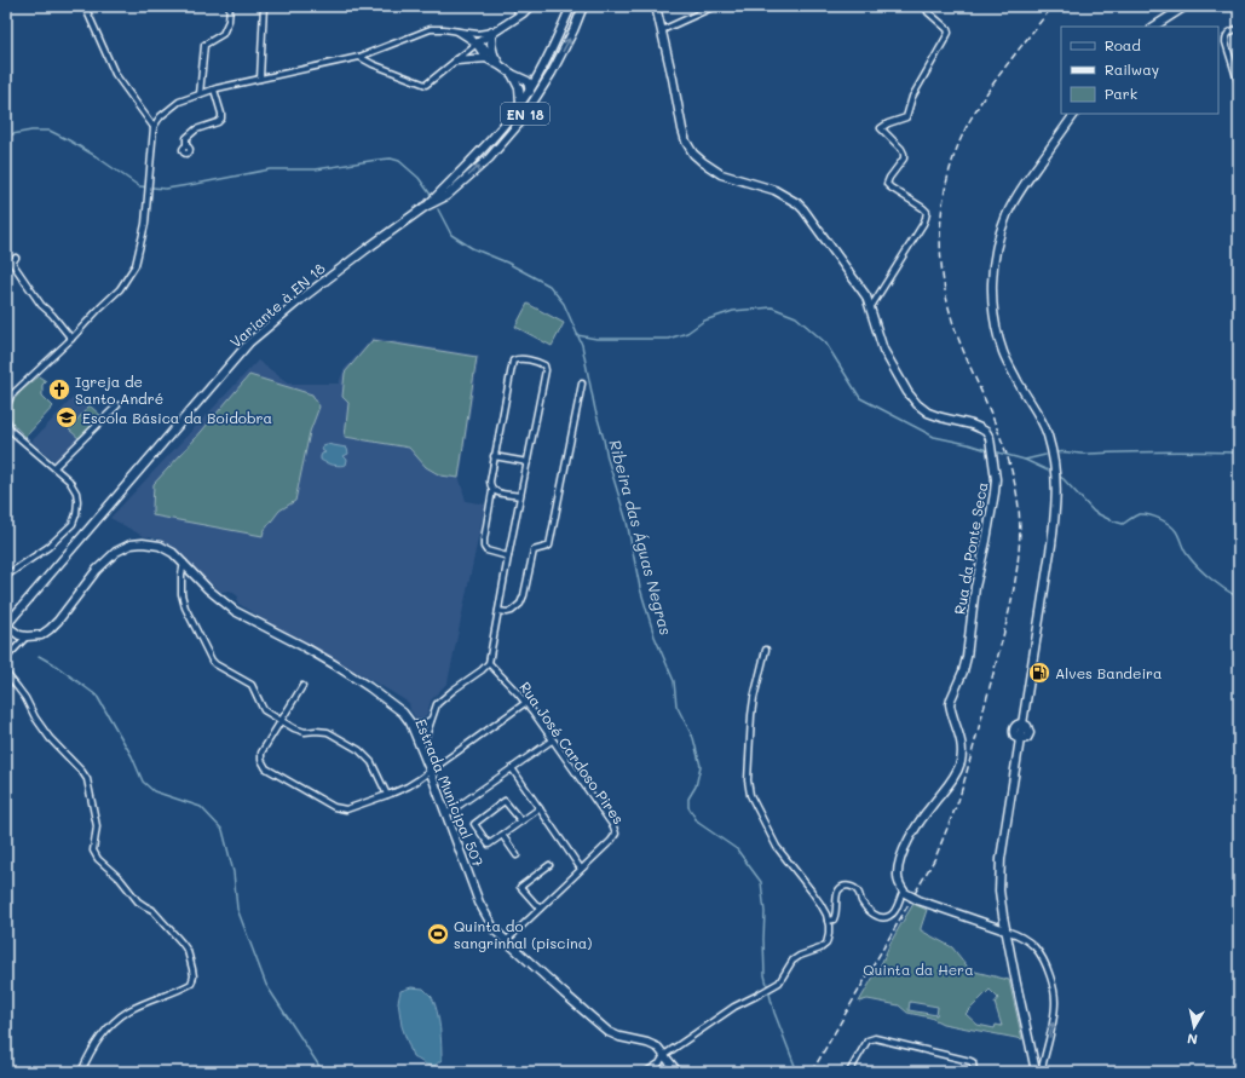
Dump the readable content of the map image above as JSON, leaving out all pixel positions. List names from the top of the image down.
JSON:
{
  "streets": {
    "main road": [
      "EN 18",
      "Variante à EN 18",
      "Rua da Ponte Seca",
      "Estrada Municipal 507"
    ],
    "street": ["Rua José Cardoso Pires"]
  },
  "water": ["Ribeira das Águas Negras"],
  "parks": ["Quinta da Hera"],
  "places": {
    "church": ["Igreja de Santo André"],
    "school or university": ["Escola Básica da Boidobra"],
    "fuel station": ["Alves Bandeira"],
    "sports": ["Quinta do sangrinhal (piscina)"]
  },
  "legend": ["Road", "Railway", "Park"],
  "north": "bottom"
}
